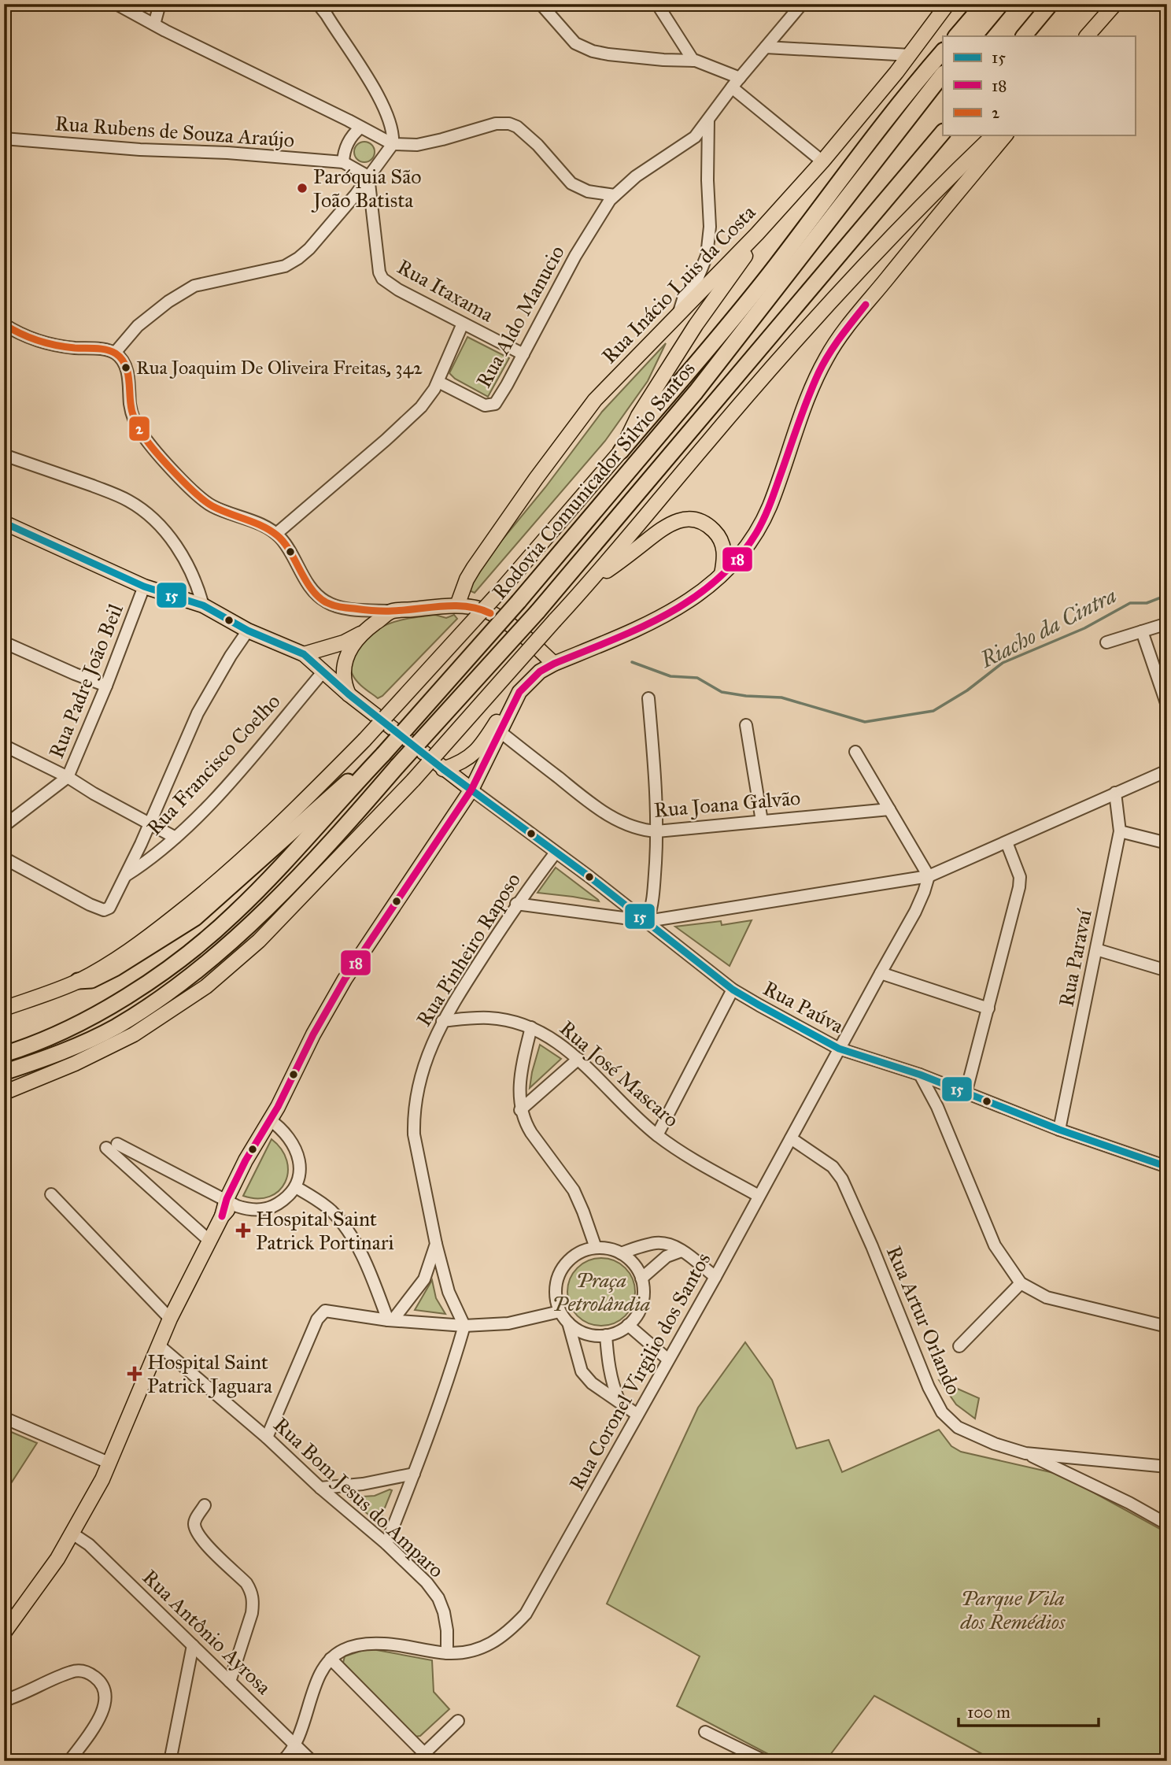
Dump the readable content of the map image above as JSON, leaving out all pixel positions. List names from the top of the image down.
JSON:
{
  "streets": {
    "highway": ["Rodovia Comunicador Silvio Santos"],
    "main road": ["Rua Inácio Luis da Costa"],
    "street": [
      "Rua Rubens de Souza Araújo",
      "Rua Itaxama",
      "Rua Aldo Manucio",
      "Rua Padre João Beil",
      "Rua Francisco Coelho",
      "Rua Joana Galvão",
      "Rua Pinheiro Raposo",
      "Rua Paravaí",
      "Rua Paúva",
      "Rua José Mascaro",
      "Rua Artur Orlando",
      "Rua Coronel Virgilio dos Santos",
      "Rua Bom Jesus do Amparo",
      "Rua Antônio Ayrosa"
    ]
  },
  "crossings": [
    ["Rua Itaxama", "Rua Aldo Manucio"],
    ["Rua Pinheiro Raposo", "Rua Paúva"],
    ["Rua Pinheiro Raposo", "Rua José Mascaro"],
    ["Rua Paravaí", "Rua Paúva"],
    ["Rua Paúva", "Rua Coronel Virgilio dos Santos"],
    ["Rua José Mascaro", "Rua Coronel Virgilio dos Santos"],
    ["Rua Artur Orlando", "Rua Coronel Virgilio dos Santos"],
    ["Rua Coronel Virgilio dos Santos", "Rua Bom Jesus do Amparo"]
  ],
  "water": ["Riacho da Cintra"],
  "parks": ["Praça Petrolândia", "Parque Vila dos Remédios"],
  "places": {
    "other": ["Paróquia São João Batista", "Rua Joaquim De Oliveira Freitas, 342"],
    "health": ["Hospital Saint Patrick Portinari", "Hospital Saint Patrick Jaguara"]
  },
  "lines": ["transit line 18", "transit line 2", "transit line 15"],
  "legend": ["15", "18", "2"],
  "scale_bar": "100 m"
}
